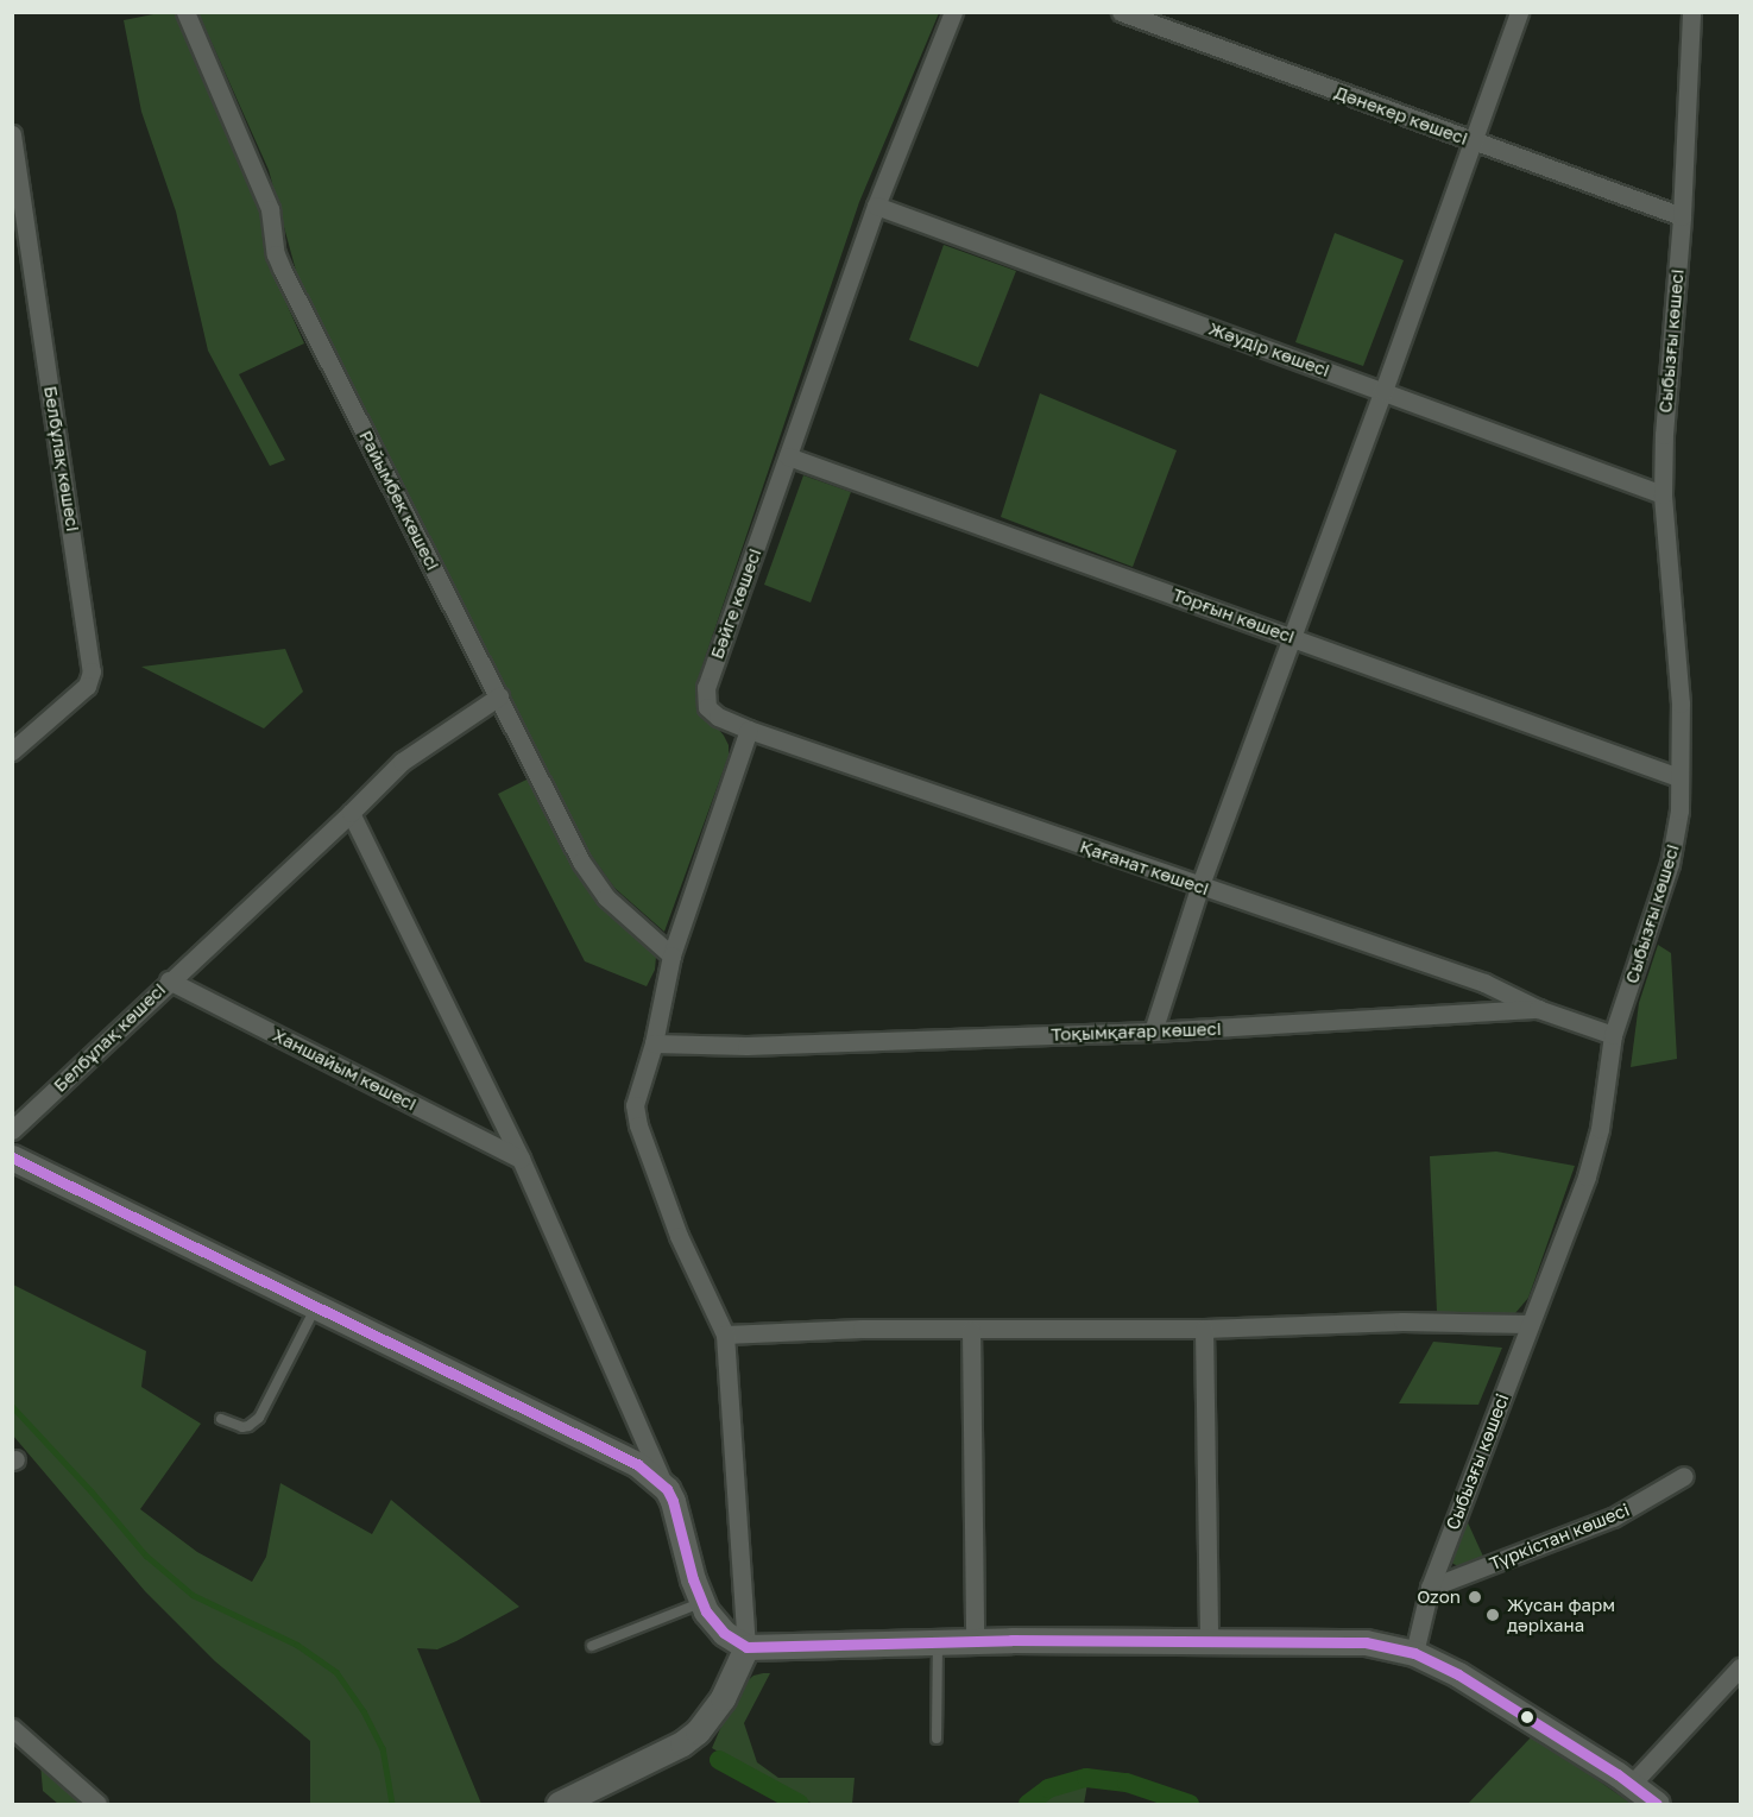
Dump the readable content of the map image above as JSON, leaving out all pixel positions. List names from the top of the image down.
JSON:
{
  "streets": {
    "street": [
      "Дәнекер көшесі",
      "Сыбызғы көшесі",
      "Жәудір көшесі",
      "Белбұлақ көшесі",
      "Райымбек көшесі",
      "Бәйге көшесі",
      "Торғын көшесі",
      "Қағанат көшесі",
      "Тоқымқағар көшесі",
      "Ханшайым көшесі",
      "Түркістан көшесі"
    ]
  },
  "crossings": [
    ["Дәнекер көшесі", "Сыбызғы көшесі"],
    ["Сыбызғы көшесі", "Жәудір көшесі"],
    ["Сыбызғы көшесі", "Торғын көшесі"],
    ["Сыбызғы көшесі", "Тоқымқағар көшесі"],
    ["Сыбызғы көшесі", "Түркістан көшесі"],
    ["Жәудір көшесі", "Бәйге көшесі"],
    ["Белбұлақ көшесі", "Райымбек көшесі"],
    ["Белбұлақ көшесі", "Ханшайым көшесі"],
    ["Бәйге көшесі", "Торғын көшесі"],
    ["Бәйге көшесі", "Қағанат көшесі"],
    ["Қағанат көшесі", "Тоқымқағар көшесі"]
  ],
  "places": ["Ozon", "Жусан фарм дәріхана"]
}
